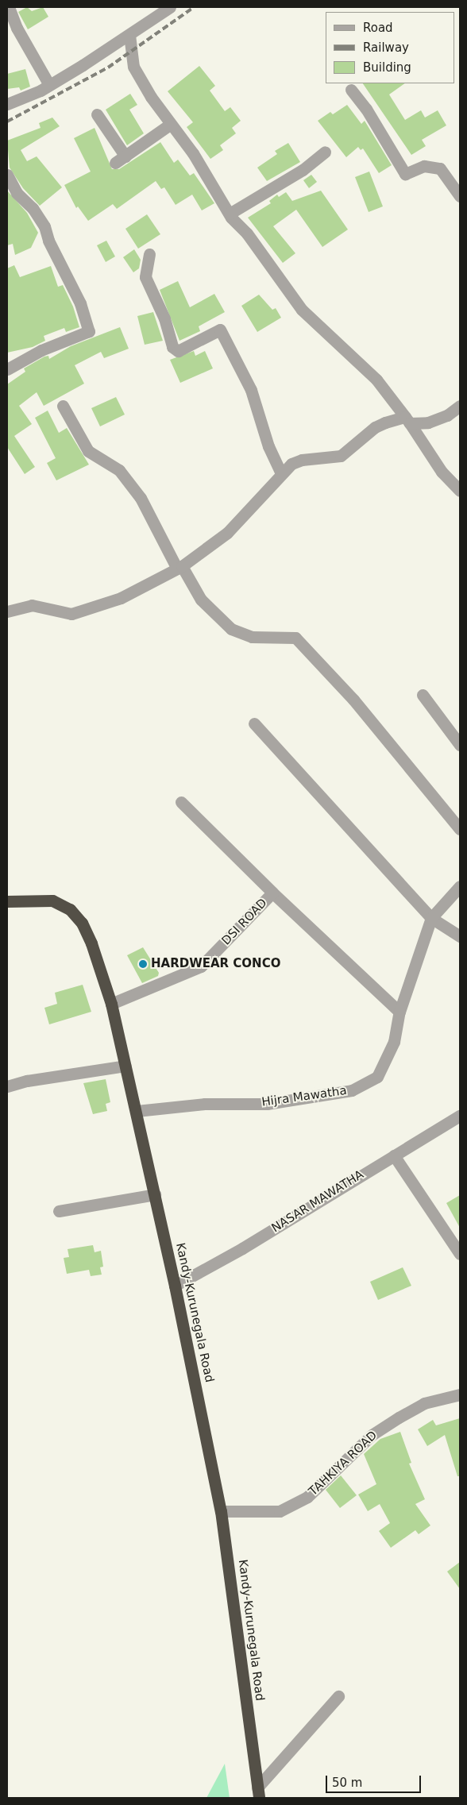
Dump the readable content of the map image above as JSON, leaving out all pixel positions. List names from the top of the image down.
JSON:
{
  "streets": {
    "highway": ["Kandy-Kurunegala Road"],
    "street": [
      "DSI ROAD",
      "Hijra Mawatha",
      "NASAR MAWATHA",
      "TAHKIYA ROAD"
    ]
  },
  "crossings": [
    ["DSI ROAD", "Kandy-Kurunegala Road"],
    ["Hijra Mawatha", "Kandy-Kurunegala Road"],
    ["NASAR MAWATHA", "Kandy-Kurunegala Road"],
    ["Kandy-Kurunegala Road", "TAHKIYA ROAD"]
  ],
  "places": ["HARDWEAR CONCO"],
  "legend": ["Road", "Railway", "Building"],
  "scale_bar": "50 m"
}
